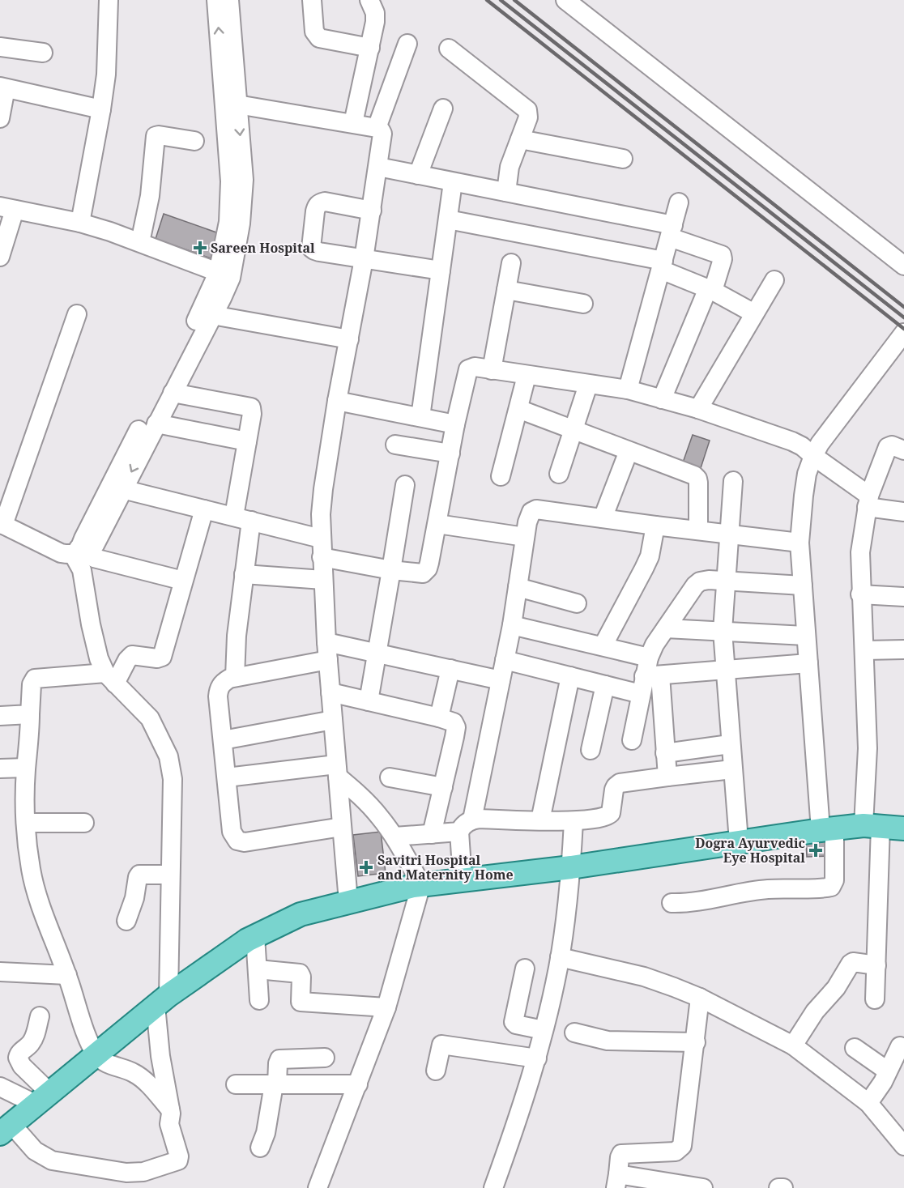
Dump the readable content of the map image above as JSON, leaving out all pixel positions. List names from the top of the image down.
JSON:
{
  "places": {
    "health": ["Sareen Hospital", "Dogra Ayurvedic Eye Hospital", "Savitri Hospital and Maternity Home"]
  }
}
